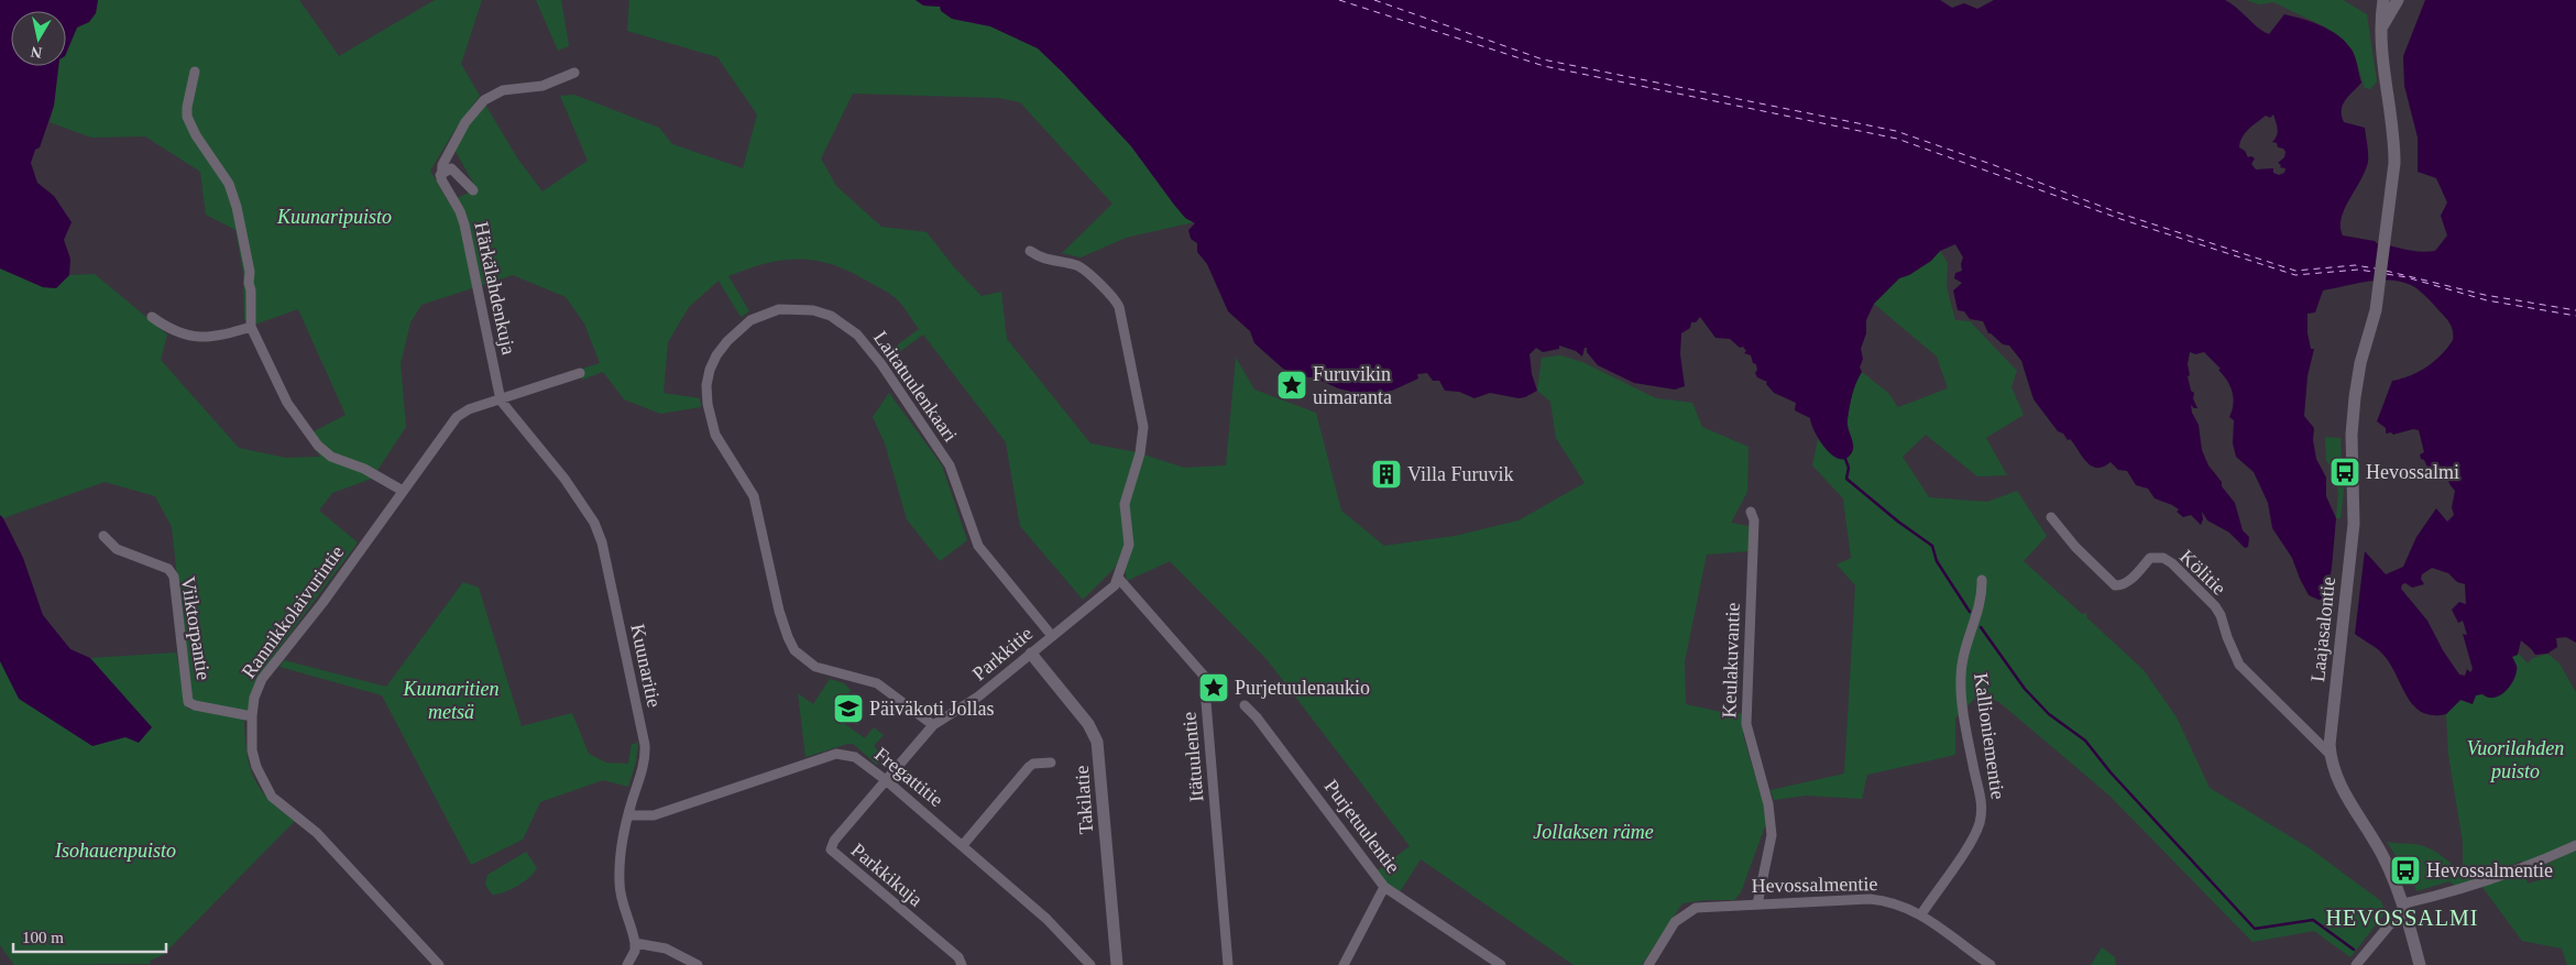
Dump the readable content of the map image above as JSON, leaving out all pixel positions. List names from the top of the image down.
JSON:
{
  "streets": {
    "main road": ["Laajasalontie", "Takilatie"],
    "street": [
      "Härkälahdenkuja",
      "Laitatuulenkaari",
      "Kölitie",
      "Rannikkolaivurintie",
      "Viiktorpantie",
      "Parkkitie",
      "Keulakuvantie",
      "Kuunaritie",
      "Kallioniementie",
      "Itätuulentie",
      "Fregattitie",
      "Purjetuulentie",
      "Parkkikuja",
      "Hevossalmentie"
    ]
  },
  "crossings": [
    ["Härkälahdenkuja", "Rannikkolaivurintie"],
    ["Härkälahdenkuja", "Kuunaritie"],
    ["Laitatuulenkaari", "Parkkitie"],
    ["Kölitie", "Laajasalontie"],
    ["Rannikkolaivurintie", "Viiktorpantie"],
    ["Rannikkolaivurintie", "Kuunaritie"],
    ["Parkkitie", "Itätuulentie"],
    ["Parkkitie", "Fregattitie"],
    ["Parkkitie", "Takilatie"],
    ["Parkkitie", "Parkkikuja"],
    ["Keulakuvantie", "Hevossalmentie"],
    ["Kuunaritie", "Fregattitie"],
    ["Kallioniementie", "Hevossalmentie"],
    ["Fregattitie", "Parkkikuja"]
  ],
  "districts": ["HEVOSSALMI"],
  "parks": [
    "Kuunaripuisto",
    "Kuunaritien metsä",
    "Vuorilahden puisto",
    "Jollaksen räme",
    "Isohauenpuisto"
  ],
  "places": {
    "place": ["Furuvikin uimaranta", "Purjetuulenaukio"],
    "bus stop": ["Hevossalmi", "Hevossalmentie"],
    "building": ["Villa Furuvik"],
    "school or university": ["Päiväkoti Jollas"]
  },
  "scale_bar": "100 m",
  "north": "bottom"
}
